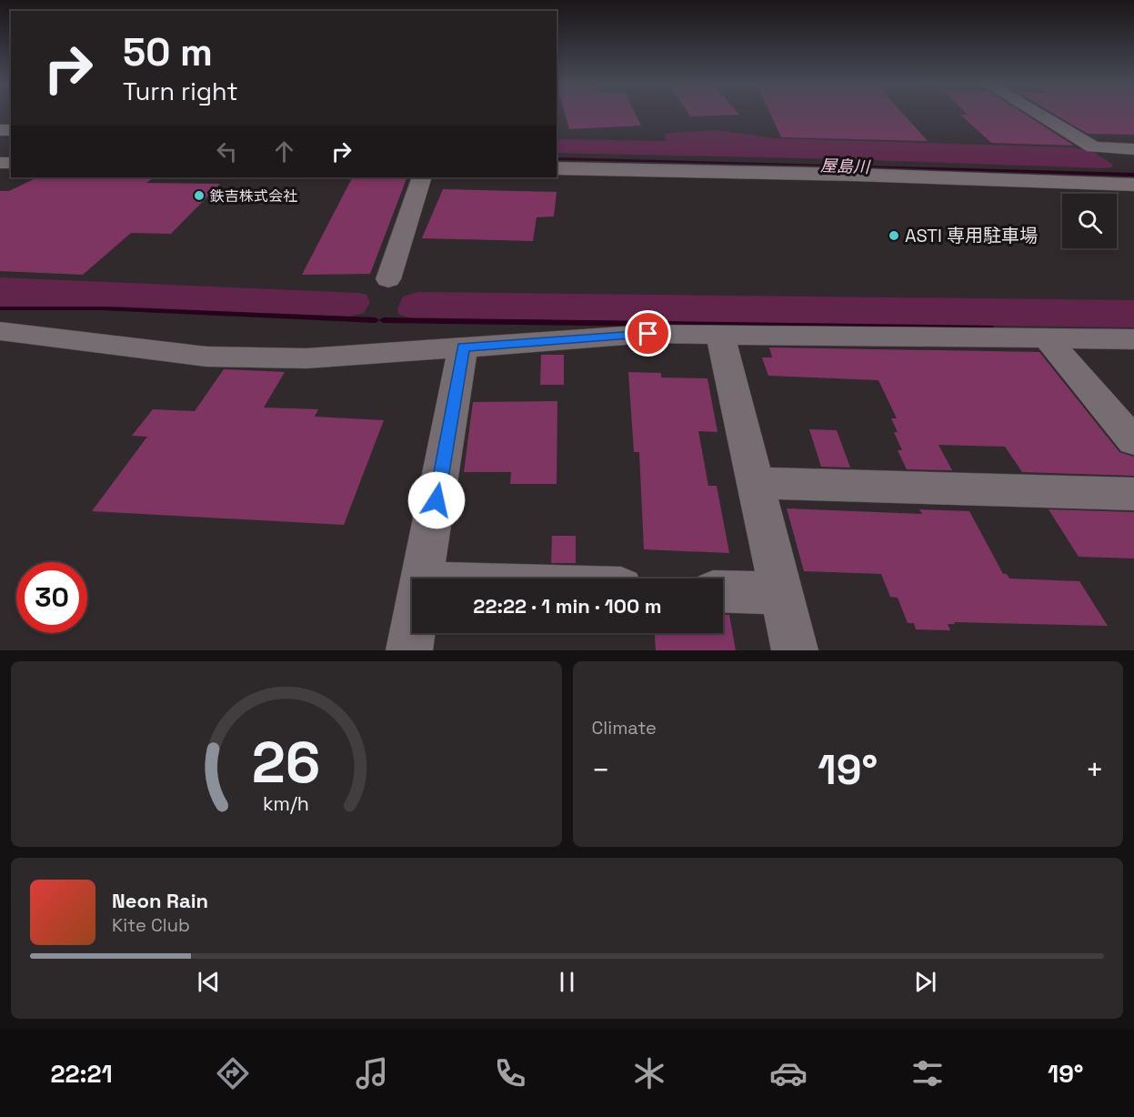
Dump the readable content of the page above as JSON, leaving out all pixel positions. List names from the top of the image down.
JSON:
{
  "water": ["屋島川"],
  "places": ["鉄吉株式会社", "ASTI 専用駐車場"],
  "page": {
    "turn": ["50 m", "Turn right"],
    "limit": "30",
    "trip": "22:22 · 1 min · 100 m",
    "tile": "Climate",
    "heat": ["−", "19°", "+"],
    "song": ["Neon Rain", "Kite Club"],
    "tabs": ["22:21", "19°"],
    "gauge": ["26", "km/h"]
  }
}
